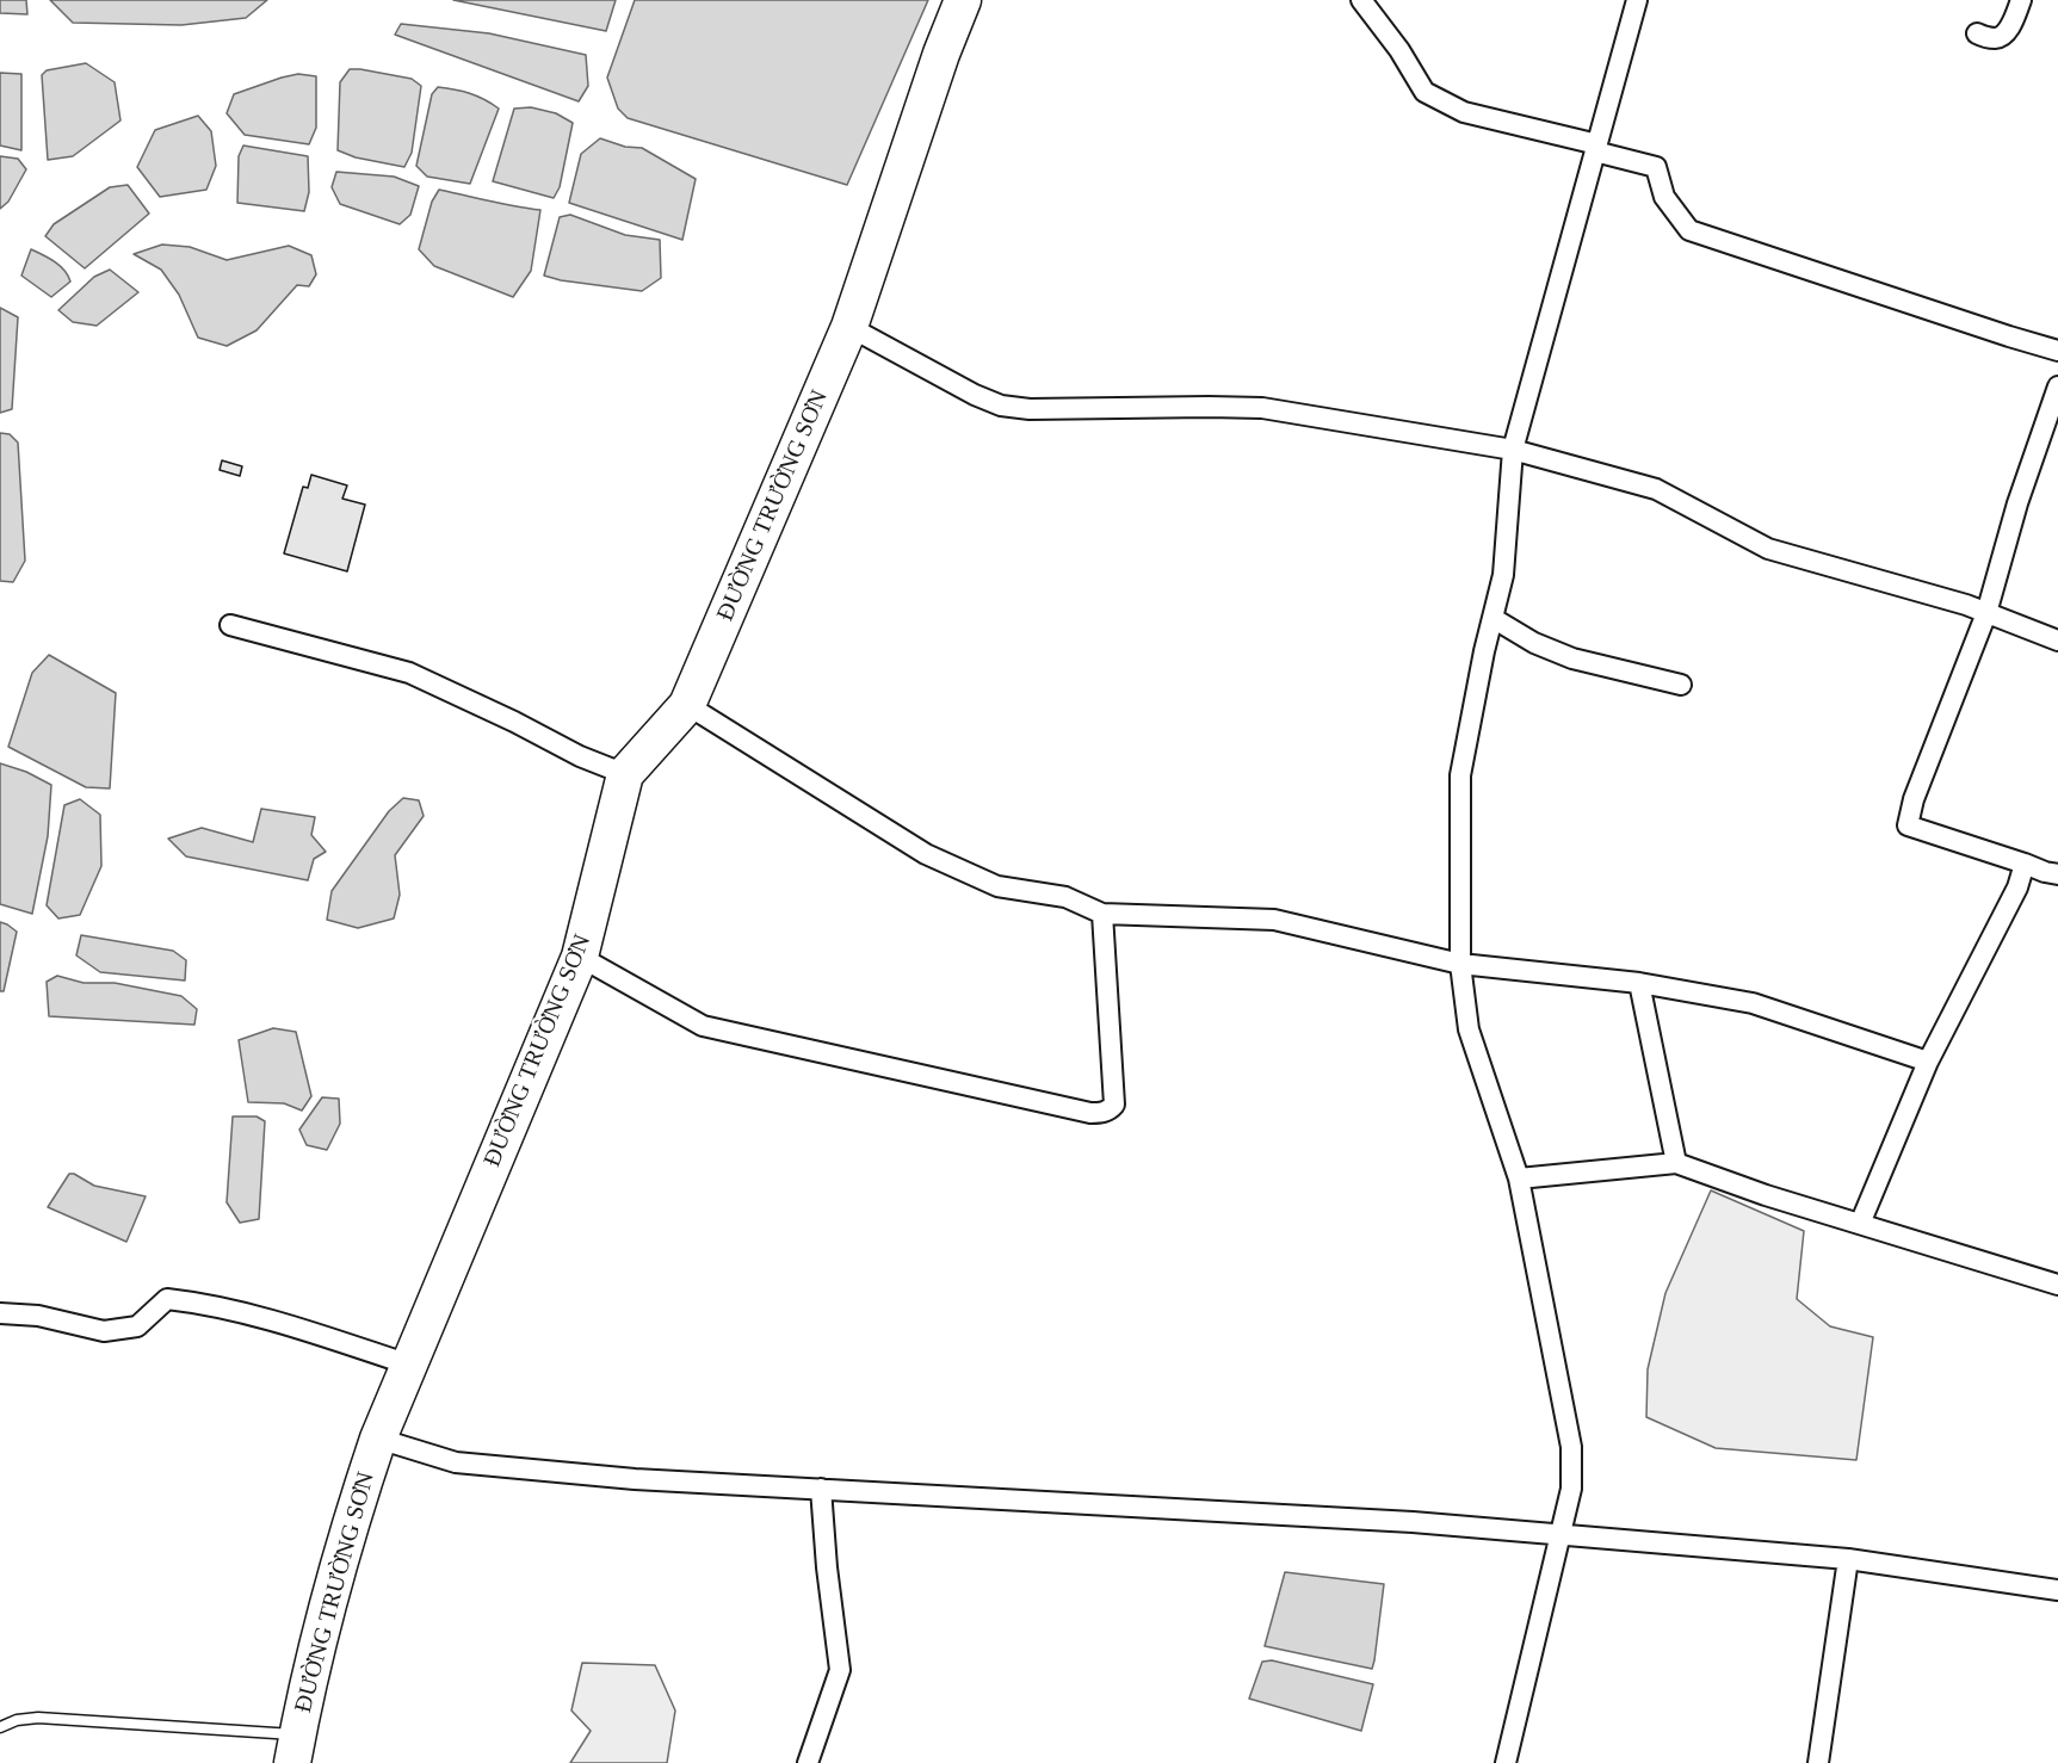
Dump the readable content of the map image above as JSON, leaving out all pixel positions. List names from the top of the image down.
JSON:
{
  "streets": {
    "highway": ["ĐƯỜNG TRƯỜNG SƠN"]
  }
}
